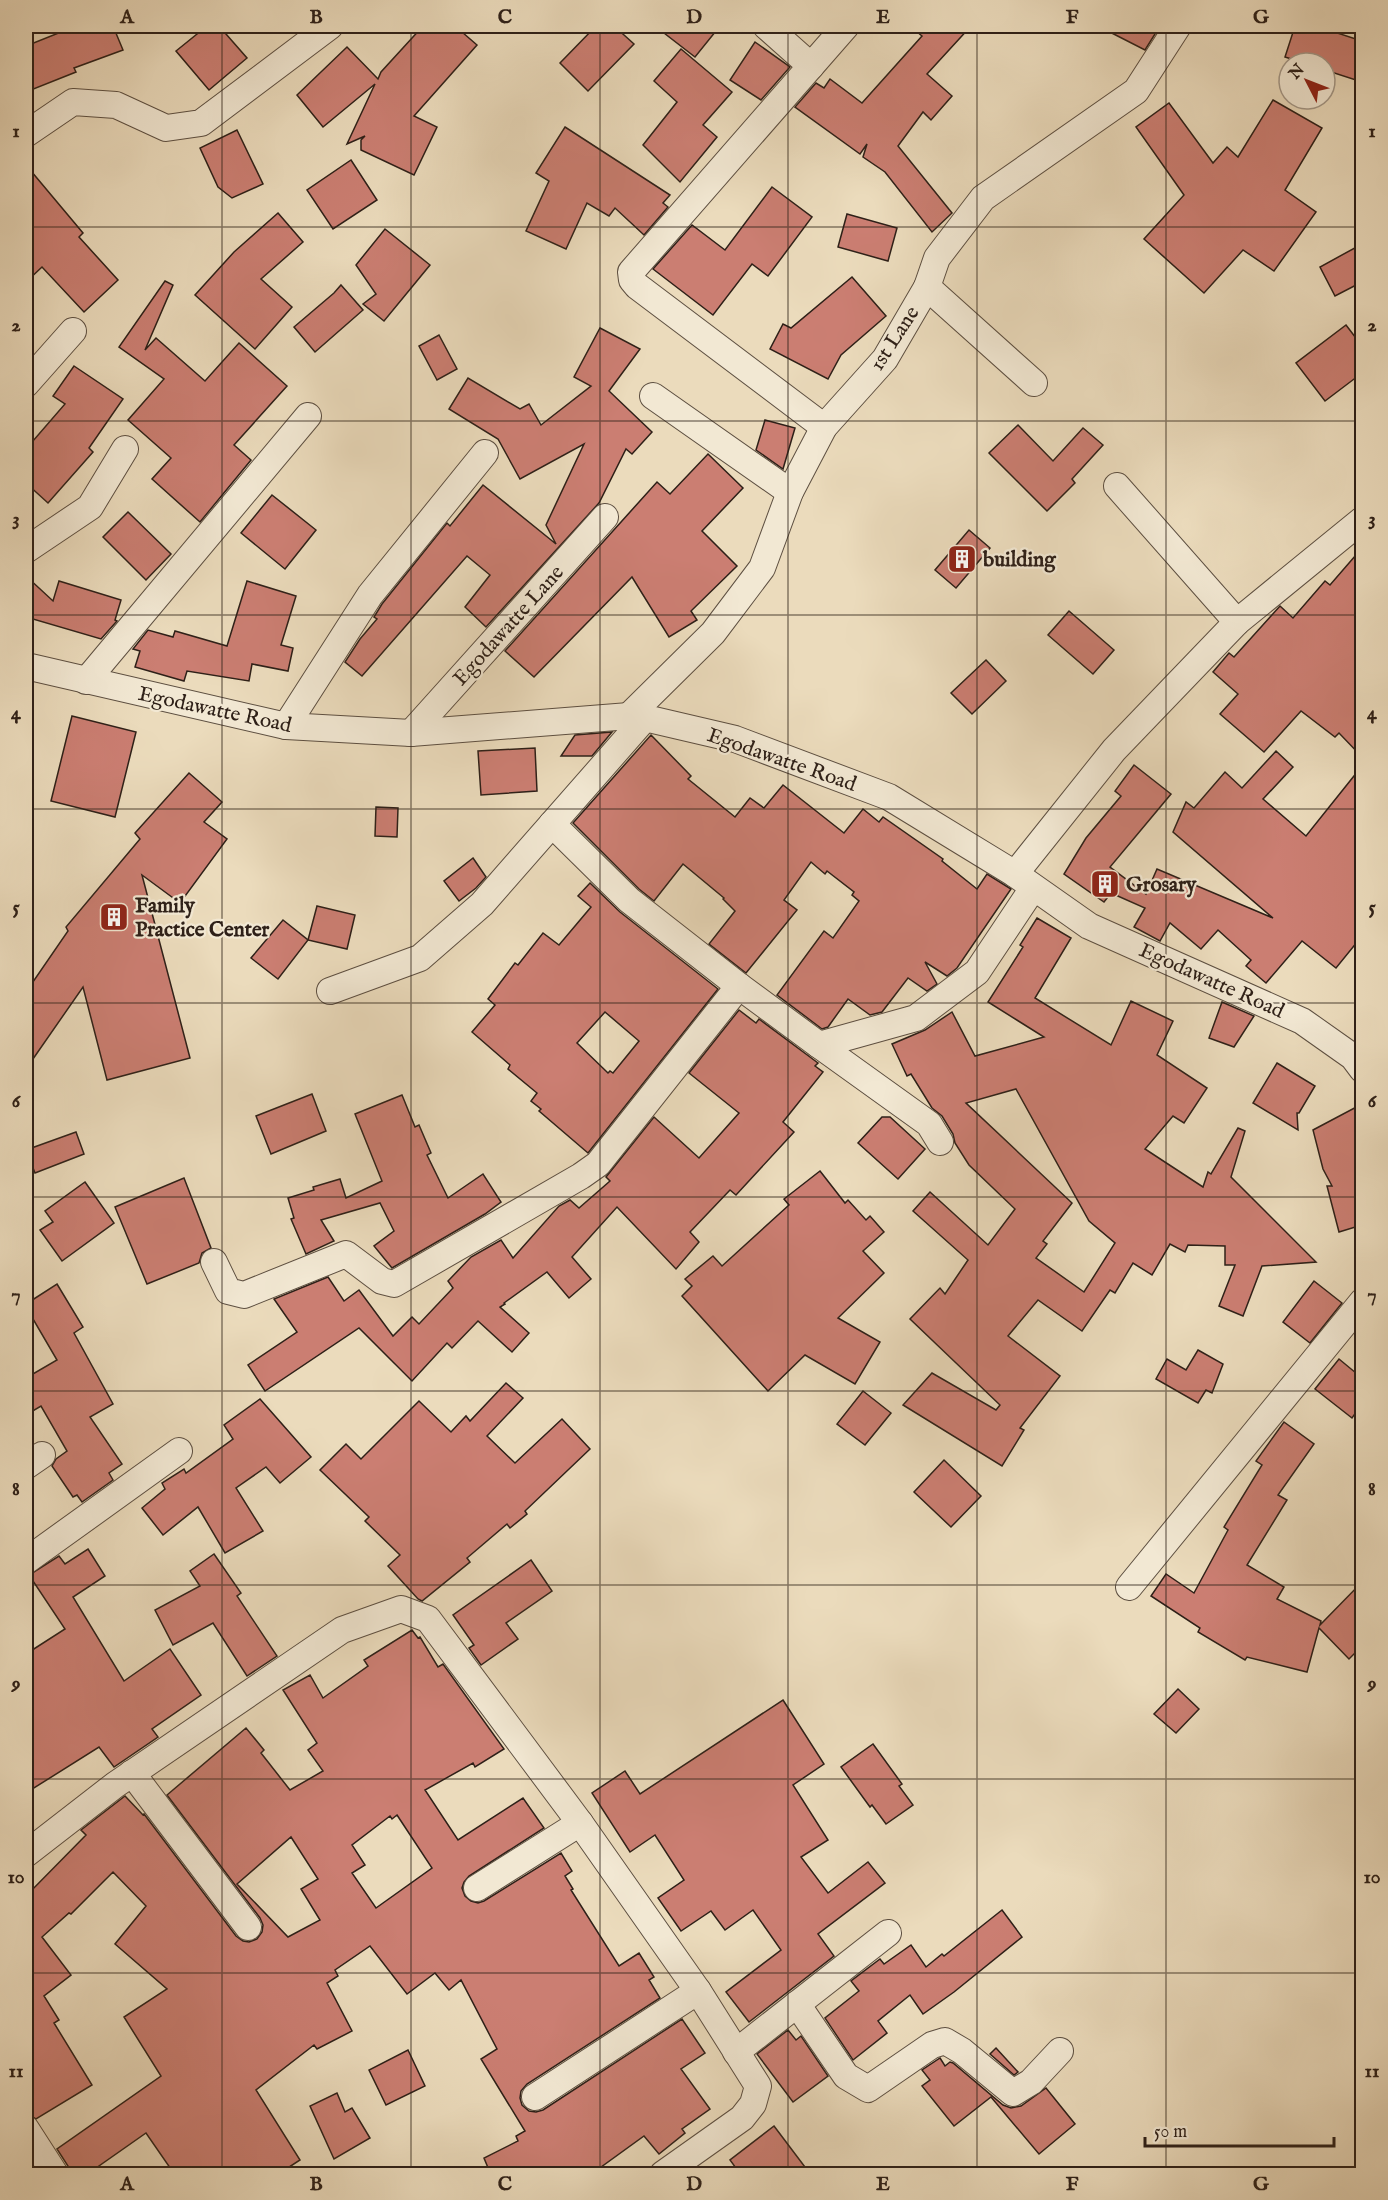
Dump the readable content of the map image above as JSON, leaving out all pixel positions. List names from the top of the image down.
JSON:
{
  "streets": {
    "street": ["1st Lane", "Egodawatte Lane", "Egodawatte Road"]
  },
  "crossings": [
    ["1st Lane", "Egodawatte Road"],
    ["Egodawatte Lane", "Egodawatte Road"]
  ],
  "places": {
    "building": ["building", "Grosary", "Family Practice Center"]
  },
  "scale_bar": "50 m",
  "north": "top left",
  "grid": {
    "columns": [
      "A",
      "B",
      "C",
      "D",
      "E",
      "F",
      "G"
    ],
    "rows": [
      "1",
      "2",
      "3",
      "4",
      "5",
      "6",
      "7",
      "8",
      "9",
      "10",
      "11"
    ]
  }
}
